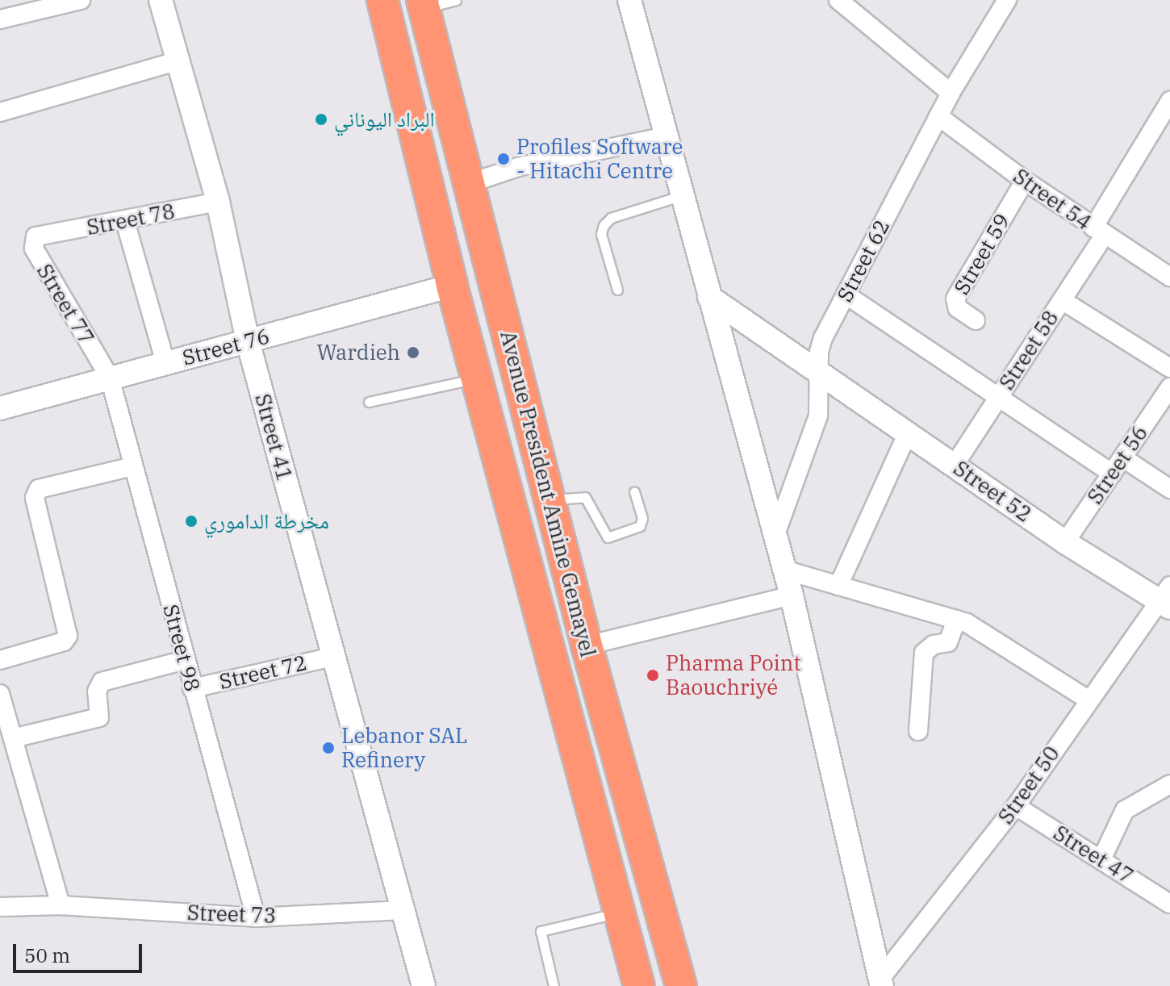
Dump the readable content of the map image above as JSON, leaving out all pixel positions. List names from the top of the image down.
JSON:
{
  "streets": {
    "highway": ["Avenue President Amine Gemayel"],
    "street": [
      "Street 54",
      "Street 78",
      "Street 59",
      "Street 62",
      "Street 77",
      "Street 76",
      "Street 58",
      "Street 41",
      "Street 56",
      "Street 52",
      "Street 98",
      "Street 72",
      "Street 50",
      "Street 47",
      "Street 73"
    ]
  },
  "crossings": [
    ["Street 54", "Street 59"],
    ["Street 54", "Street 62"],
    ["Street 54", "Street 58"],
    ["Street 78", "Street 77"],
    ["Street 78", "Street 41"],
    ["Street 62", "Street 52"],
    ["Street 77", "Street 76"],
    ["Street 77", "Street 98"],
    ["Street 76", "Street 41"],
    ["Street 76", "Avenue President Amine Gemayel"],
    ["Street 76", "Street 98"],
    ["Street 58", "Street 52"],
    ["Street 41", "Street 72"],
    ["Street 41", "Street 73"],
    ["Street 56", "Street 52"],
    ["Street 52", "Street 50"],
    ["Street 98", "Street 72"],
    ["Street 98", "Street 73"],
    ["Street 50", "Street 47"]
  ],
  "places": [
    "البراد اليوناني",
    "Profiles Software - Hitachi Centre",
    "Wardieh",
    "مخرطة الداموري",
    "Pharma Point Baouchriyé",
    "Lebanor SAL Refinery"
  ],
  "scale_bar": "50 m"
}
